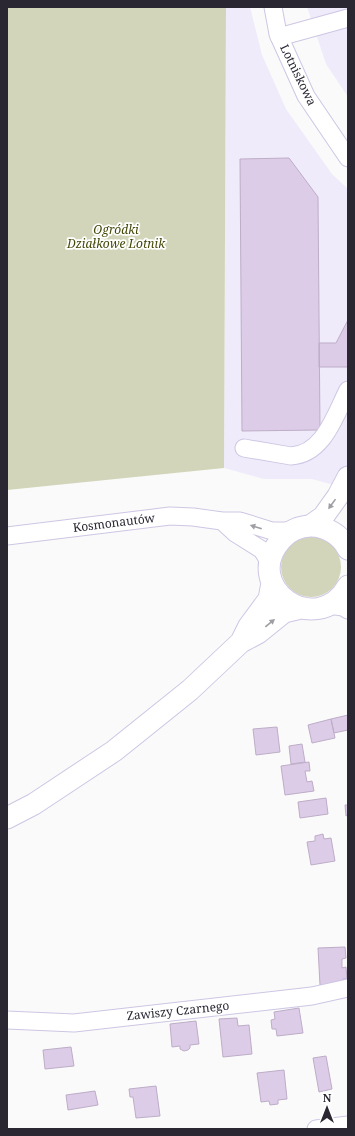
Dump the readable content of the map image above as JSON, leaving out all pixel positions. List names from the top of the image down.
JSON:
{
  "streets": {
    "street": ["Lotniskowa", "Kosmonautów", "Zawiszy Czarnego"]
  },
  "parks": ["Ogródki Działkowe Lotnik"],
  "north": "top"
}
